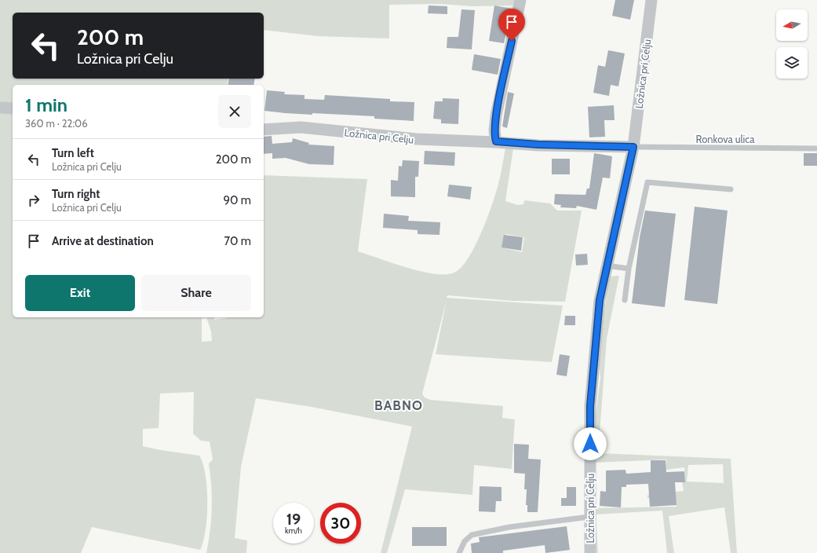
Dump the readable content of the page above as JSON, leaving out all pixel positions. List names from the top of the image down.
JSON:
{
  "streets": {
    "street": ["Ložnica pri Celju"],
    "lane": ["Ronkova ulica"]
  },
  "crossings": [
    ["Ložnica pri Celju", "Ronkova ulica"]
  ],
  "districts": ["BABNO"],
  "north": "left",
  "page": {
    "turn": ["200 m", "Ložnica pri Celju"],
    "heading": ["1 min", "360 m · 22:06"],
    "list": [
      {
        "name": "Turn left",
        "note": "Ložnica pri Celju",
        "value": "200 m"
      },
      {
        "name": "Turn right",
        "note": "Ložnica pri Celju",
        "value": "90 m"
      },
      {
        "name": "Arrive at destination",
        "value": "70 m"
      }
    ],
    "buttons": ["Exit", "Share"],
    "speed": "19 km/h",
    "limit": "30"
  }
}
